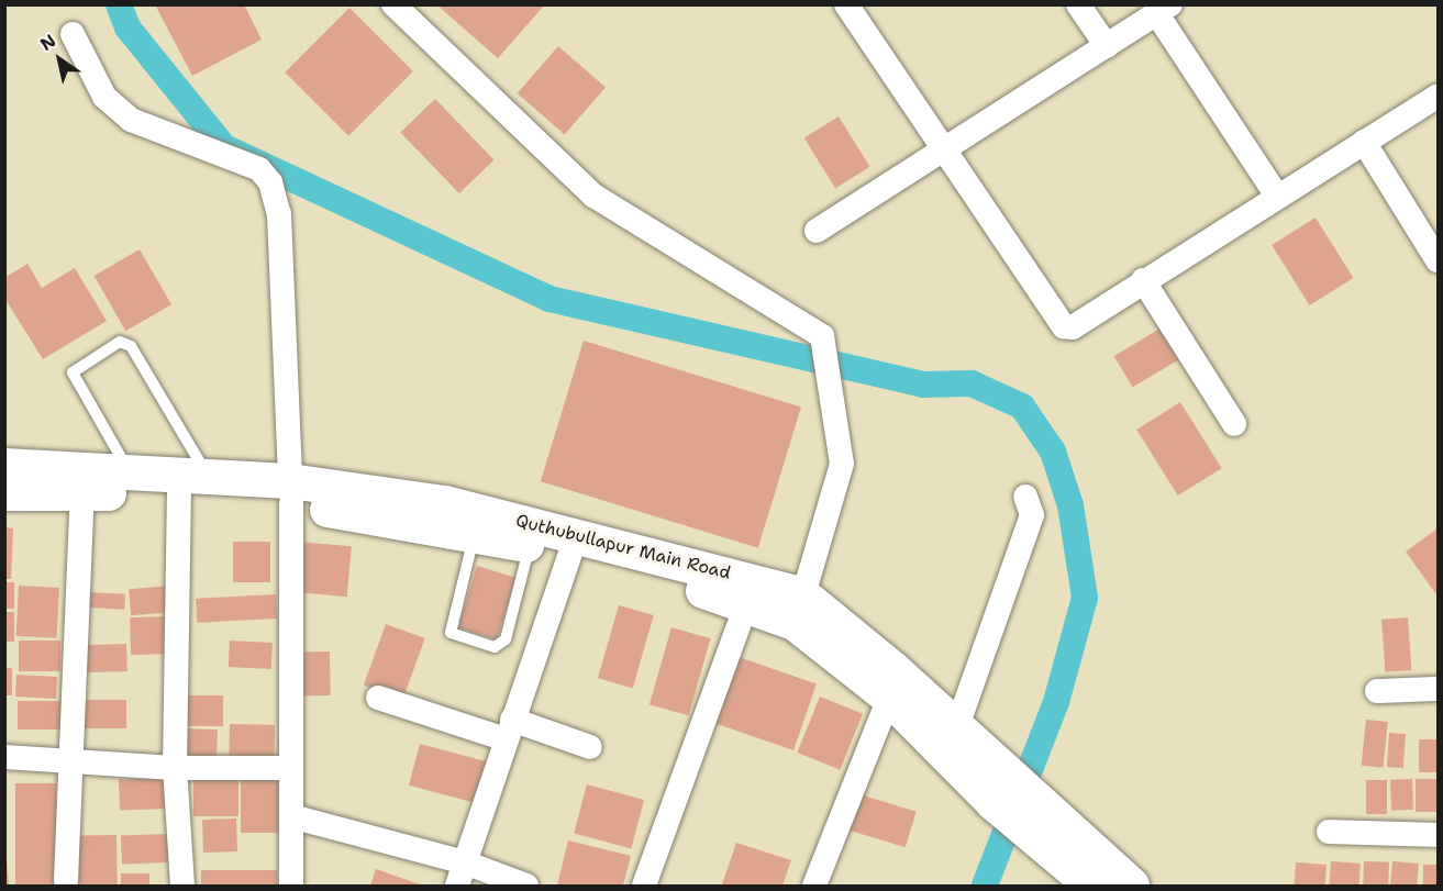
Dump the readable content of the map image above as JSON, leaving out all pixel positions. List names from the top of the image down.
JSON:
{
  "streets": {
    "main road": ["Quthubullapur Main Road"]
  },
  "north": "top left"
}
